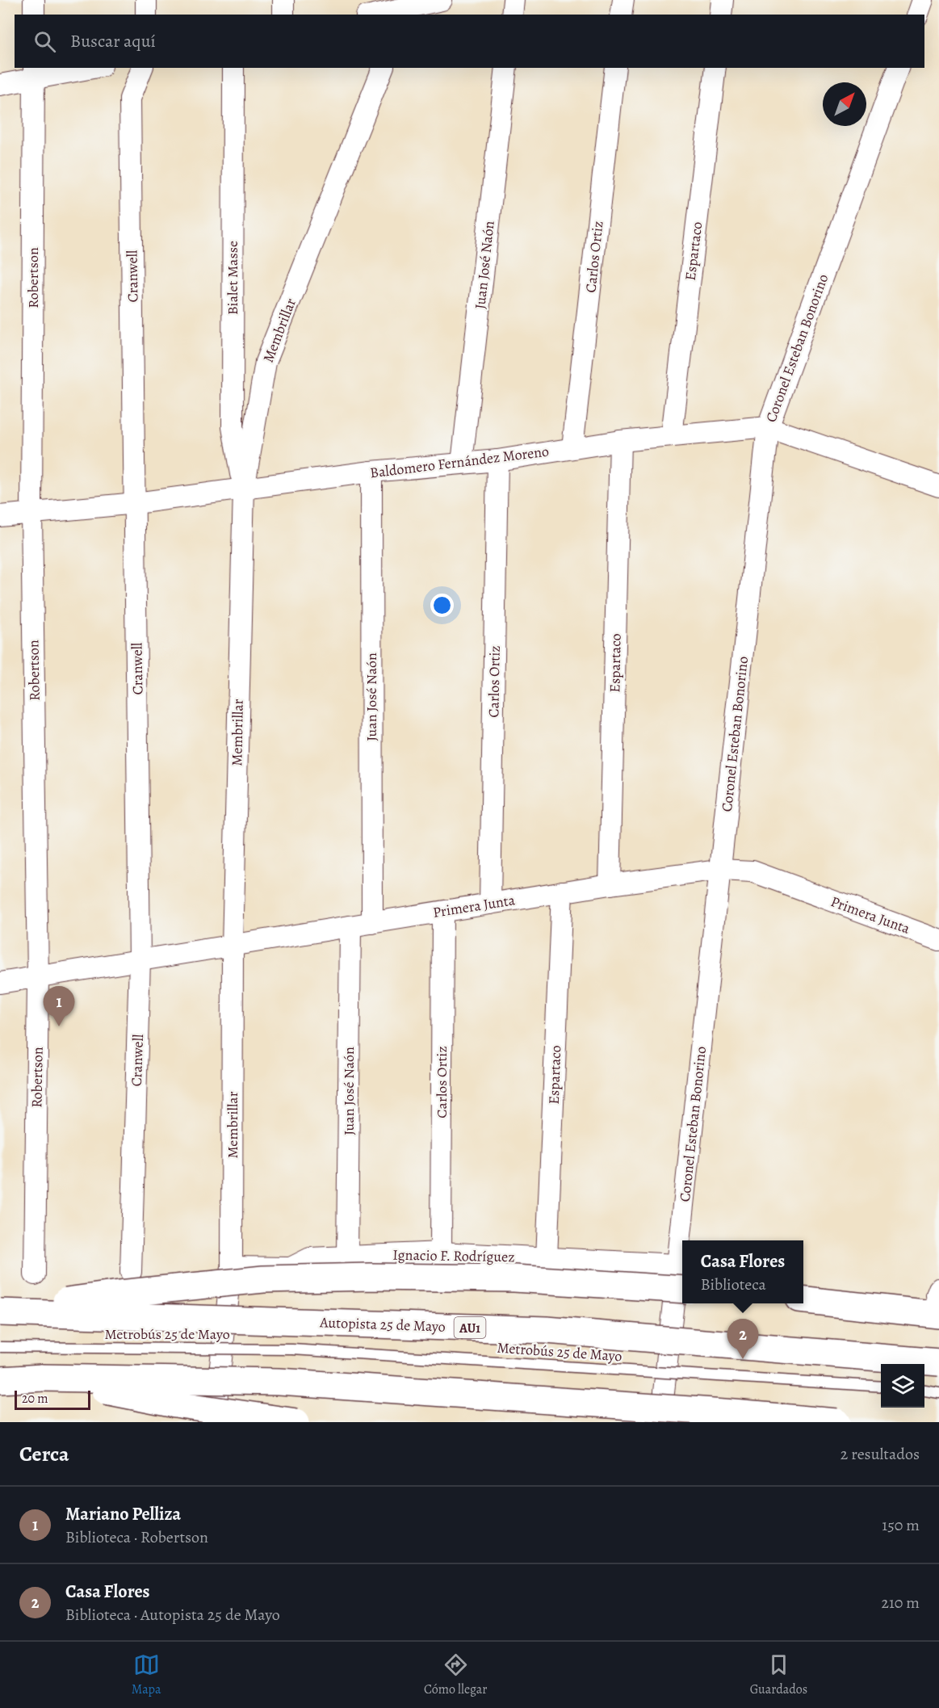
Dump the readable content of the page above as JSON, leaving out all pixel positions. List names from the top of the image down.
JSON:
{
  "streets": {
    "highway": ["Autopista 25 de Mayo", "AU1"],
    "street": [
      "Espartaco",
      "Carlos Ortiz",
      "Juan José Naón",
      "Cranwell",
      "Robertson",
      "Bialet Masse",
      "Membrillar",
      "Coronel Esteban Bonorino",
      "Baldomero Fernández Moreno",
      "Primera Junta",
      "Ignacio F. Rodríguez"
    ],
    "lane": ["Metrobús 25 de Mayo"]
  },
  "crossings": [
    ["Espartaco", "Baldomero Fernández Moreno"],
    ["Espartaco", "Primera Junta"],
    ["Espartaco", "Ignacio F. Rodríguez"],
    ["Carlos Ortiz", "Baldomero Fernández Moreno"],
    ["Carlos Ortiz", "Primera Junta"],
    ["Carlos Ortiz", "Ignacio F. Rodríguez"],
    ["Juan José Naón", "Baldomero Fernández Moreno"],
    ["Juan José Naón", "Primera Junta"],
    ["Juan José Naón", "Ignacio F. Rodríguez"],
    ["Cranwell", "Baldomero Fernández Moreno"],
    ["Cranwell", "Primera Junta"],
    ["Robertson", "Baldomero Fernández Moreno"],
    ["Robertson", "Primera Junta"],
    ["Bialet Masse", "Membrillar"],
    ["Bialet Masse", "Baldomero Fernández Moreno"],
    ["Membrillar", "Baldomero Fernández Moreno"],
    ["Membrillar", "Primera Junta"],
    ["Membrillar", "Ignacio F. Rodríguez"],
    ["Coronel Esteban Bonorino", "Baldomero Fernández Moreno"],
    ["Coronel Esteban Bonorino", "Primera Junta"],
    ["Coronel Esteban Bonorino", "Ignacio F. Rodríguez"]
  ],
  "scale_bar": "20 m",
  "north": "top right",
  "page": {
    "search": "Buscar aquí",
    "pins": ["1", "2"],
    "popup": ["Casa Flores", "Biblioteca"],
    "scale": "20 m",
    "heading": ["Cerca", "2 resultados"],
    "list": [
      {
        "mark": "1",
        "name": "Mariano Pelliza",
        "note": "Biblioteca · Robertson",
        "value": "150 m"
      },
      {
        "mark": "2",
        "name": "Casa Flores",
        "note": "Biblioteca · Autopista 25 de Mayo",
        "value": "210 m"
      }
    ],
    "nav": ["Mapa", "Cómo llegar", "Guardados"]
  }
}
